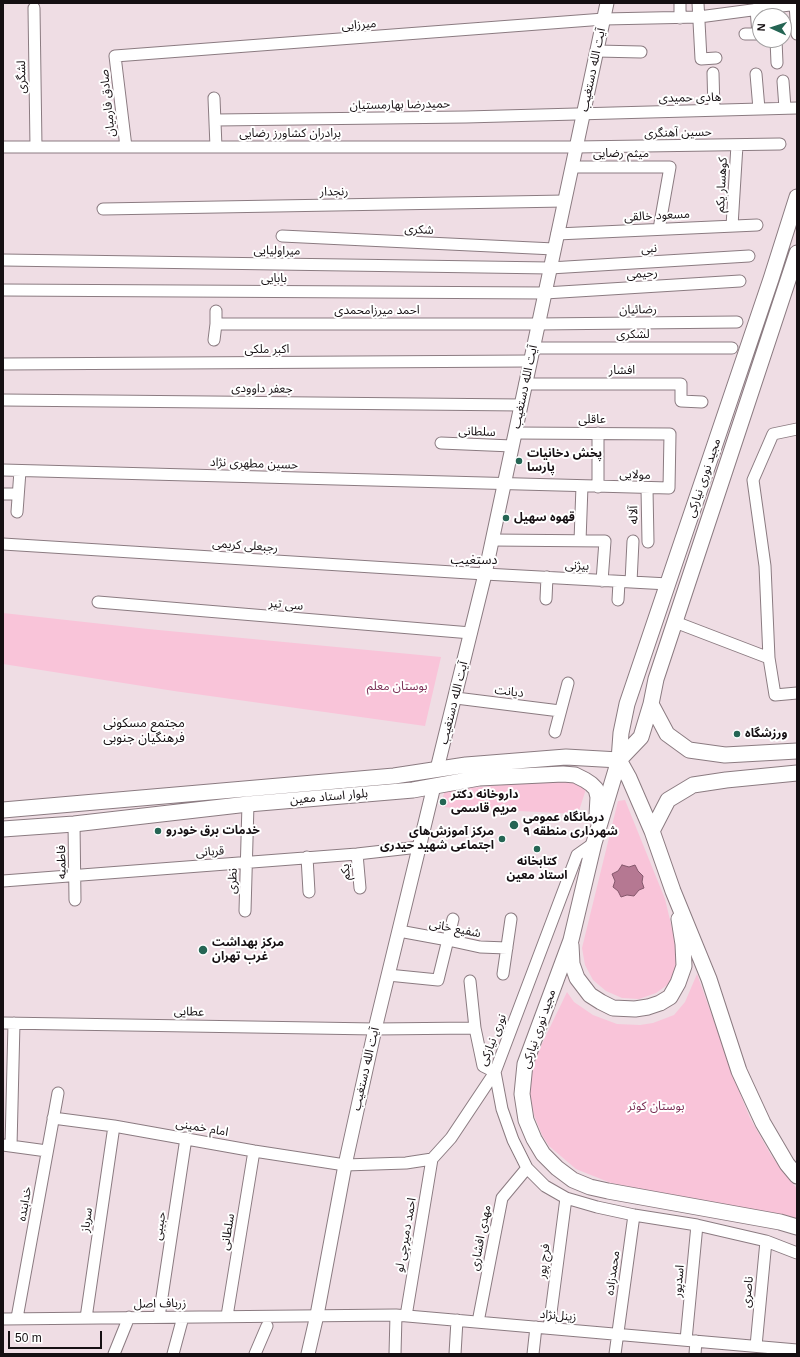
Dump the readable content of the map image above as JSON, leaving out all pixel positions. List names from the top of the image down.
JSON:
{
  "streets": {
    "main road": ["مجید نوری نیارکی", "بلوار استاد معین"],
    "street": [
      "میرزایی",
      "آیت الله دستغیب",
      "لشگری",
      "هادی حمیدی",
      "صادق فارمیان",
      "حمیدرضا بهارمستیان",
      "حسین آهنگری",
      "برادران کشاورز رضایی",
      "میثم رضایی",
      "کوهسار یکم",
      "رنجدار",
      "مسعود خالقی",
      "شکری",
      "نبی",
      "میراولیایی",
      "رحیمی",
      "بابایی",
      "رضائیان",
      "احمد میرزامحمدی",
      "لشکری",
      "اکبر ملکی",
      "افشار",
      "جعفر داوودی",
      "عاقلی",
      "سلطانی",
      "حسین مطهری نژاد",
      "مولایی",
      "آلاله",
      "رجبعلی کریمی",
      "بیژنی",
      "سی تیر",
      "دیانت",
      "قربانی",
      "فاطمیه",
      "یکم",
      "نظری",
      "شفیع خانی",
      "عطایی",
      "نوری نیارکی",
      "امام خمینی",
      "خدابنده",
      "سرباز",
      "حبیبی",
      "احمد دمیرچی لو",
      "مهدی افشاری",
      "فرج پور",
      "محمدزاده",
      "اسدپور",
      "ناصری",
      "زرباف اصل",
      "زینل‌نژاد"
    ]
  },
  "crossings": [
    ["میرزایی", "آیت الله دستغیب"],
    ["میرزایی", "صادق فارمیان"],
    ["آیت الله دستغیب", "هادی حمیدی"],
    ["آیت الله دستغیب", "حمیدرضا بهارمستیان"],
    ["آیت الله دستغیب", "حسین آهنگری"],
    ["آیت الله دستغیب", "برادران کشاورز رضایی"],
    ["آیت الله دستغیب", "میثم رضایی"],
    ["آیت الله دستغیب", "رنجدار"],
    ["آیت الله دستغیب", "مسعود خالقی"],
    ["آیت الله دستغیب", "شکری"],
    ["آیت الله دستغیب", "نبی"],
    ["آیت الله دستغیب", "میراولیایی"],
    ["آیت الله دستغیب", "رحیمی"],
    ["آیت الله دستغیب", "بابایی"],
    ["آیت الله دستغیب", "رضائیان"],
    ["آیت الله دستغیب", "احمد میرزامحمدی"],
    ["آیت الله دستغیب", "لشکری"],
    ["آیت الله دستغیب", "اکبر ملکی"],
    ["آیت الله دستغیب", "افشار"],
    ["آیت الله دستغیب", "جعفر داوودی"],
    ["آیت الله دستغیب", "عاقلی"],
    ["آیت الله دستغیب", "سلطانی"],
    ["آیت الله دستغیب", "حسین مطهری نژاد"],
    ["آیت الله دستغیب", "مولایی"],
    ["آیت الله دستغیب", "رجبعلی کریمی"],
    ["آیت الله دستغیب", "بیژنی"],
    ["آیت الله دستغیب", "سی تیر"],
    ["آیت الله دستغیب", "دیانت"],
    ["آیت الله دستغیب", "بلوار استاد معین"],
    ["آیت الله دستغیب", "قربانی"],
    ["آیت الله دستغیب", "شفیع خانی"],
    ["آیت الله دستغیب", "عطایی"],
    ["آیت الله دستغیب", "امام خمینی"],
    ["آیت الله دستغیب", "زرباف اصل"],
    ["آیت الله دستغیب", "زینل‌نژاد"],
    ["لشگری", "برادران کشاورز رضایی"],
    ["هادی حمیدی", "حمیدرضا بهارمستیان"],
    ["صادق فارمیان", "برادران کشاورز رضایی"],
    ["حسین آهنگری", "برادران کشاورز رضایی"],
    ["حسین آهنگری", "کوهسار یکم"],
    ["میثم رضایی", "مسعود خالقی"],
    ["کوهسار یکم", "مسعود خالقی"],
    ["نبی", "میراولیایی"],
    ["رحیمی", "بابایی"],
    ["رضائیان", "احمد میرزامحمدی"],
    ["عاقلی", "مولایی"],
    ["سلطانی", "امام خمینی"],
    ["سلطانی", "زرباف اصل"],
    ["حسین مطهری نژاد", "مولایی"],
    ["مولایی", "آلاله"],
    ["مجید نوری نیارکی", "بیژنی"],
    ["مجید نوری نیارکی", "بلوار استاد معین"],
    ["مجید نوری نیارکی", "نوری نیارکی"],
    ["رجبعلی کریمی", "بیژنی"],
    ["بلوار استاد معین", "فاطمیه"],
    ["بلوار استاد معین", "نظری"],
    ["بلوار استاد معین", "نوری نیارکی"],
    ["قربانی", "فاطمیه"],
    ["قربانی", "یکم"],
    ["قربانی", "نظری"],
    ["نوری نیارکی", "احمد دمیرچی لو"],
    ["امام خمینی", "خدابنده"],
    ["امام خمینی", "سرباز"],
    ["امام خمینی", "حبیبی"],
    ["خدابنده", "زرباف اصل"],
    ["سرباز", "زرباف اصل"],
    ["حبیبی", "زرباف اصل"],
    ["احمد دمیرچی لو", "زینل‌نژاد"],
    ["مهدی افشاری", "زینل‌نژاد"],
    ["فرج پور", "زینل‌نژاد"],
    ["محمدزاده", "زینل‌نژاد"],
    ["اسدپور", "زینل‌نژاد"],
    ["ناصری", "زینل‌نژاد"],
    ["زرباف اصل", "زینل‌نژاد"]
  ],
  "districts": ["دستغیب", "مجتمع مسکونی فرهنگیان جنوبی"],
  "parks": ["بوستان معلم", "بوستان کوثر"],
  "places": [
    "پخش دخانیات پارسا",
    "قهوه سهیل",
    "ورزشگاه",
    "داروخانه دکتر مریم قاسمی",
    "درمانگاه عمومی شهرداری منطقه ۹",
    "خدمات برق خودرو",
    "مرکز آموزش‌های اجتماعی شهید حیدری",
    "کتابخانه استاد معین",
    "مرکز بهداشت غرب تهران"
  ],
  "scale_bar": "50 m",
  "north": "left"
}
